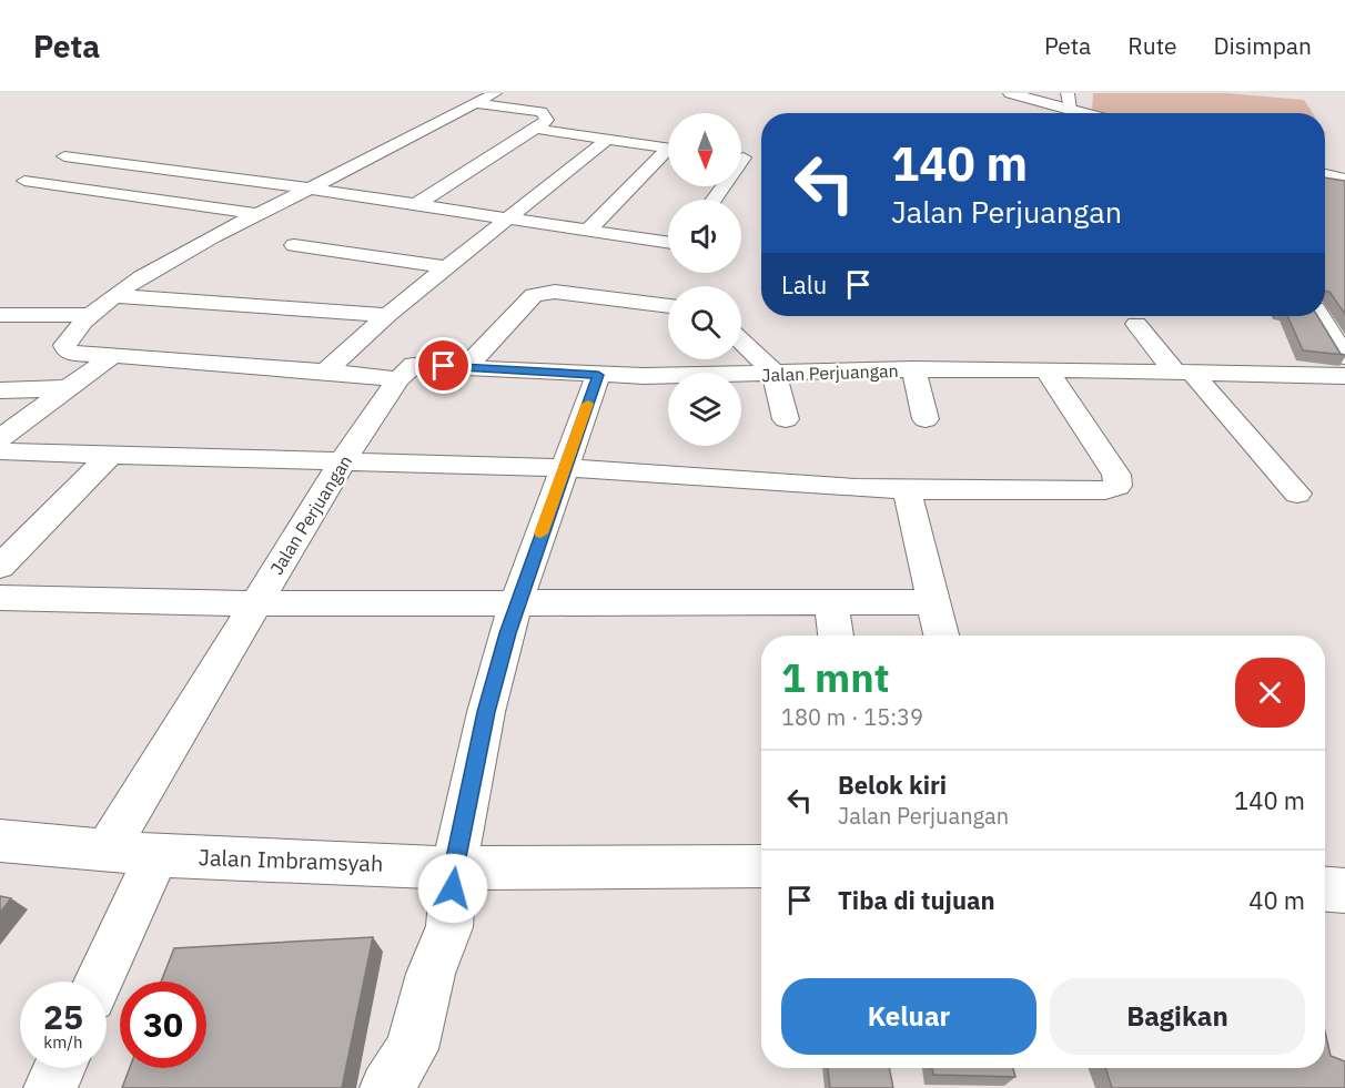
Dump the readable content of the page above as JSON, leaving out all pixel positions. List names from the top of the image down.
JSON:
{
  "streets": {
    "street": ["Jalan Perjuangan", "Jalan Imbramsyah"]
  },
  "crossings": [
    ["Jalan Perjuangan", "Jalan Imbramsyah"]
  ],
  "north": "bottom",
  "page": {
    "header": "Peta",
    "nav": ["Peta", "Rute", "Disimpan"],
    "turn": ["140 m", "Jalan Perjuangan"],
    "then": "Lalu",
    "heading": ["1 mnt", "180 m · 15:39"],
    "list": [
      {
        "name": "Belok kiri",
        "note": "Jalan Perjuangan",
        "value": "140 m"
      },
      {
        "name": "Tiba di tujuan",
        "value": "40 m"
      }
    ],
    "buttons": ["Keluar", "Bagikan"],
    "speed": "25 km/h",
    "limit": "30"
  }
}
